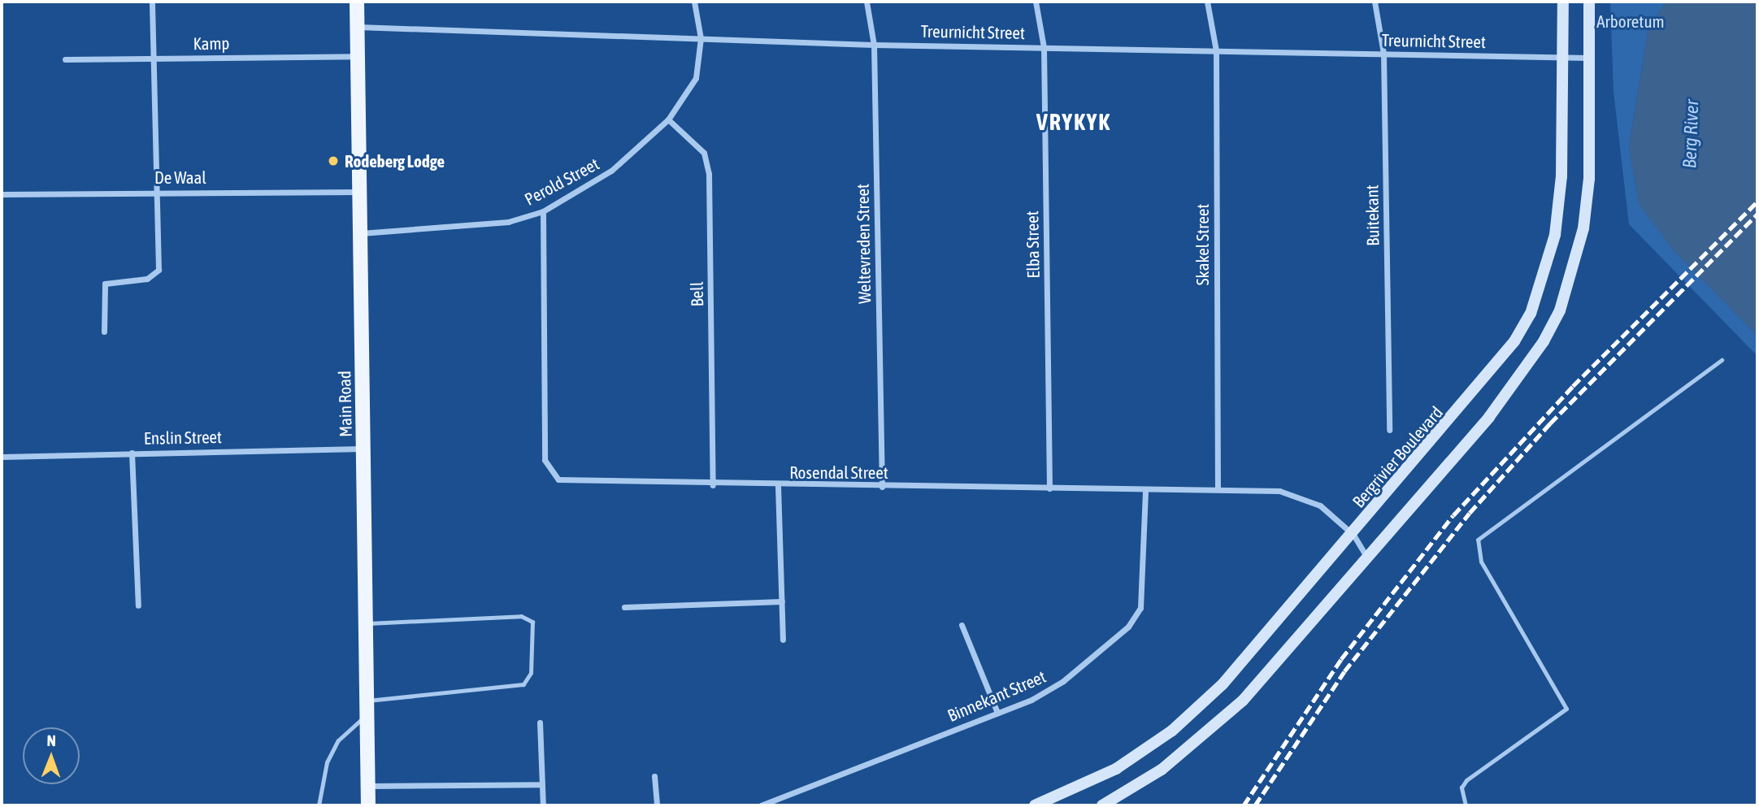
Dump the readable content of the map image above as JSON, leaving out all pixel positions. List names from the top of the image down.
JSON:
{
  "streets": {
    "main road": ["Main Road"],
    "street": [
      "Treurnicht Street",
      "Kamp",
      "De Waal",
      "Perold Street",
      "Buitekant",
      "Weltevreden Street",
      "Elba Street",
      "Skakel Street",
      "Bell",
      "Enslin Street",
      "Bergrivier Boulevard",
      "Rosendal Street",
      "Binnekant Street"
    ]
  },
  "crossings": [
    ["Treurnicht Street", "Perold Street"],
    ["Treurnicht Street", "Buitekant"],
    ["Treurnicht Street", "Weltevreden Street"],
    ["Treurnicht Street", "Elba Street"],
    ["Treurnicht Street", "Skakel Street"],
    ["Treurnicht Street", "Main Road"],
    ["Treurnicht Street", "Bergrivier Boulevard"],
    ["Kamp", "Main Road"],
    ["De Waal", "Main Road"],
    ["Perold Street", "Bell"],
    ["Perold Street", "Main Road"],
    ["Perold Street", "Rosendal Street"],
    ["Weltevreden Street", "Rosendal Street"],
    ["Elba Street", "Rosendal Street"],
    ["Skakel Street", "Rosendal Street"],
    ["Bell", "Rosendal Street"],
    ["Main Road", "Enslin Street"],
    ["Bergrivier Boulevard", "Rosendal Street"],
    ["Rosendal Street", "Binnekant Street"]
  ],
  "districts": ["VRYKYK"],
  "water": ["Berg River"],
  "parks": ["Arboretum"],
  "places": ["Rodeberg Lodge"],
  "north": "top"
}
